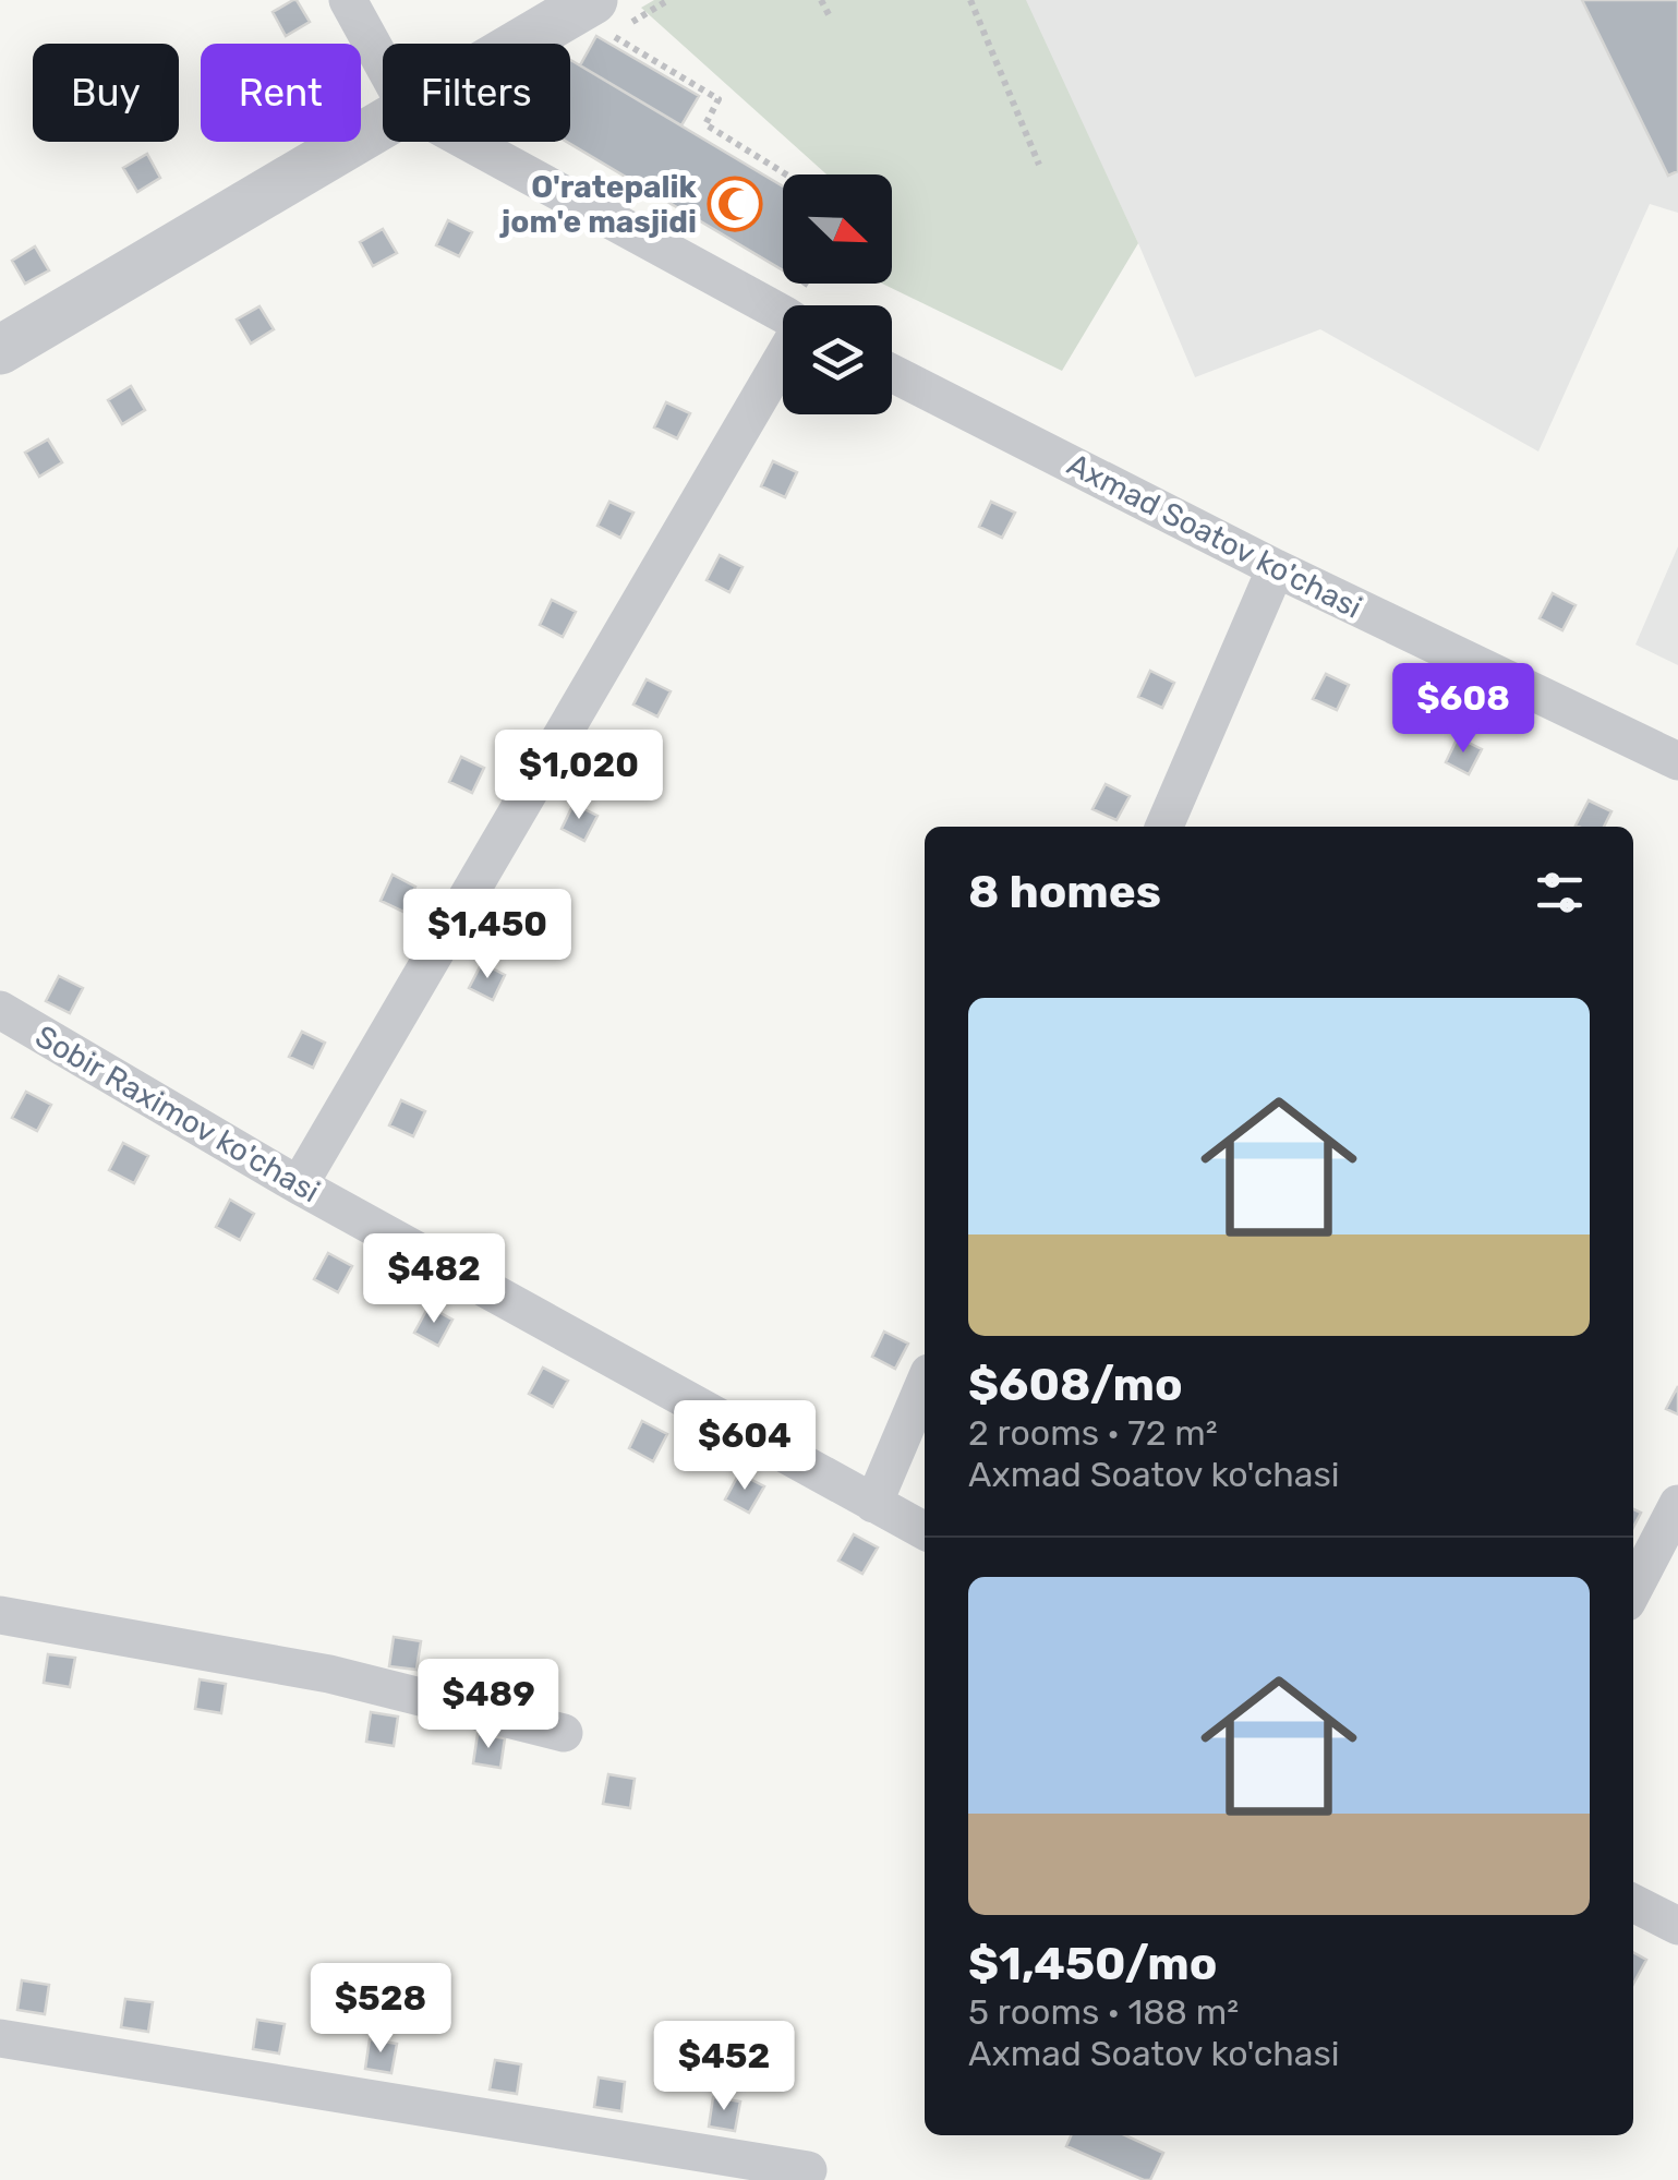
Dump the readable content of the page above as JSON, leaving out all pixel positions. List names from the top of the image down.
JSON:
{
  "streets": {
    "street": ["Axmad Soatov ko'chasi", "Sobir Raximov ko'chasi"]
  },
  "places": {
    "mosque": ["O'ratepalik jom'e masjidi"]
  },
  "north": "bottom right",
  "page": {
    "chip": ["Buy", "Rent", "Filters"],
    "price": [
      "$608",
      "$1,020",
      "$1,450",
      "$482",
      "$604",
      "$489",
      "$528",
      "$452"
    ],
    "heading": "8 homes",
    "list": [
      {
        "name": "$608/mo",
        "note": "2 rooms · 72 m² · Axmad Soatov ko'chasi"
      },
      {
        "name": "$1,450/mo",
        "note": "5 rooms · 188 m² · Axmad Soatov ko'chasi"
      }
    ]
  }
}
